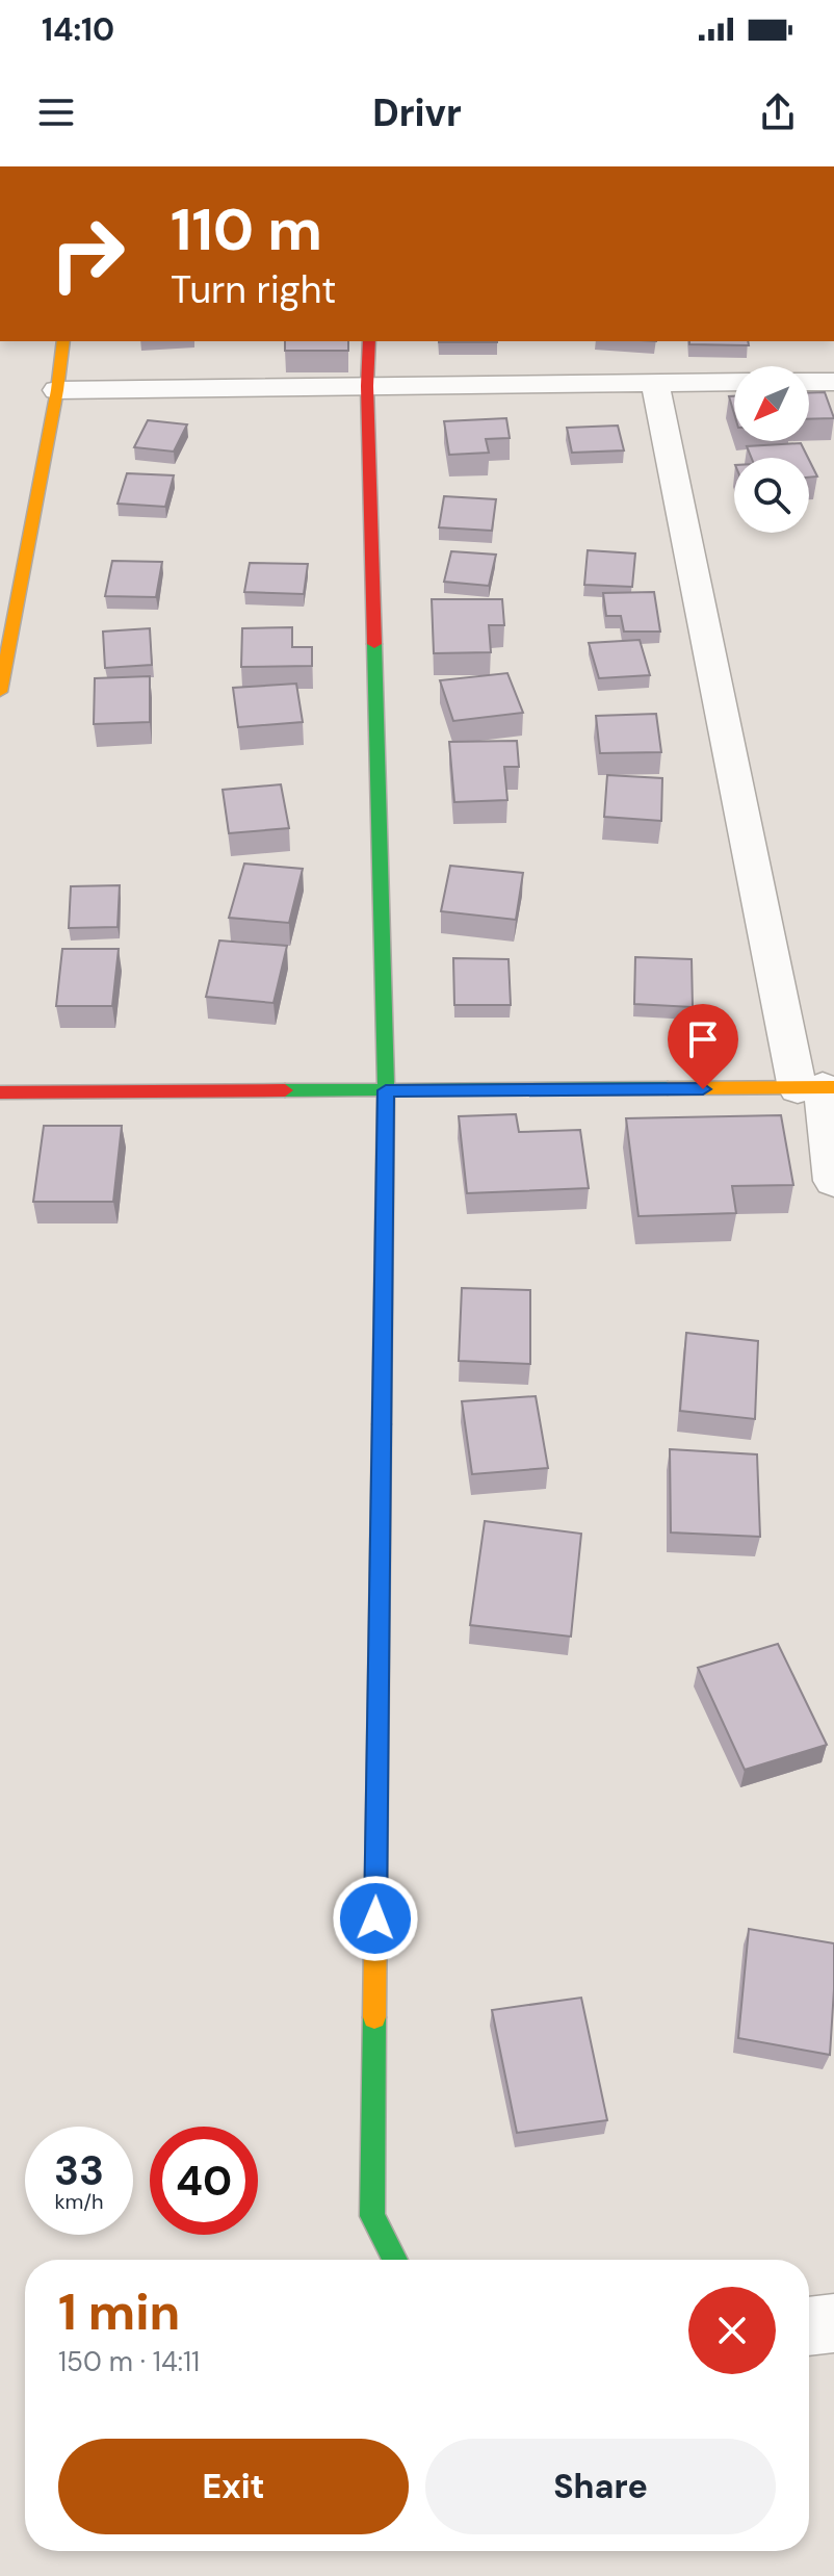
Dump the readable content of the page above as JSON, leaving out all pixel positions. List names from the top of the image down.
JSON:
{
  "north": "bottom left",
  "page": {
    "status": "14:10",
    "header": "Drivr",
    "turn": ["110 m", "Turn right"],
    "speed": "33 km/h",
    "limit": "40",
    "heading": ["1 min", "150 m · 14:11"],
    "buttons": ["Exit", "Share"]
  }
}
